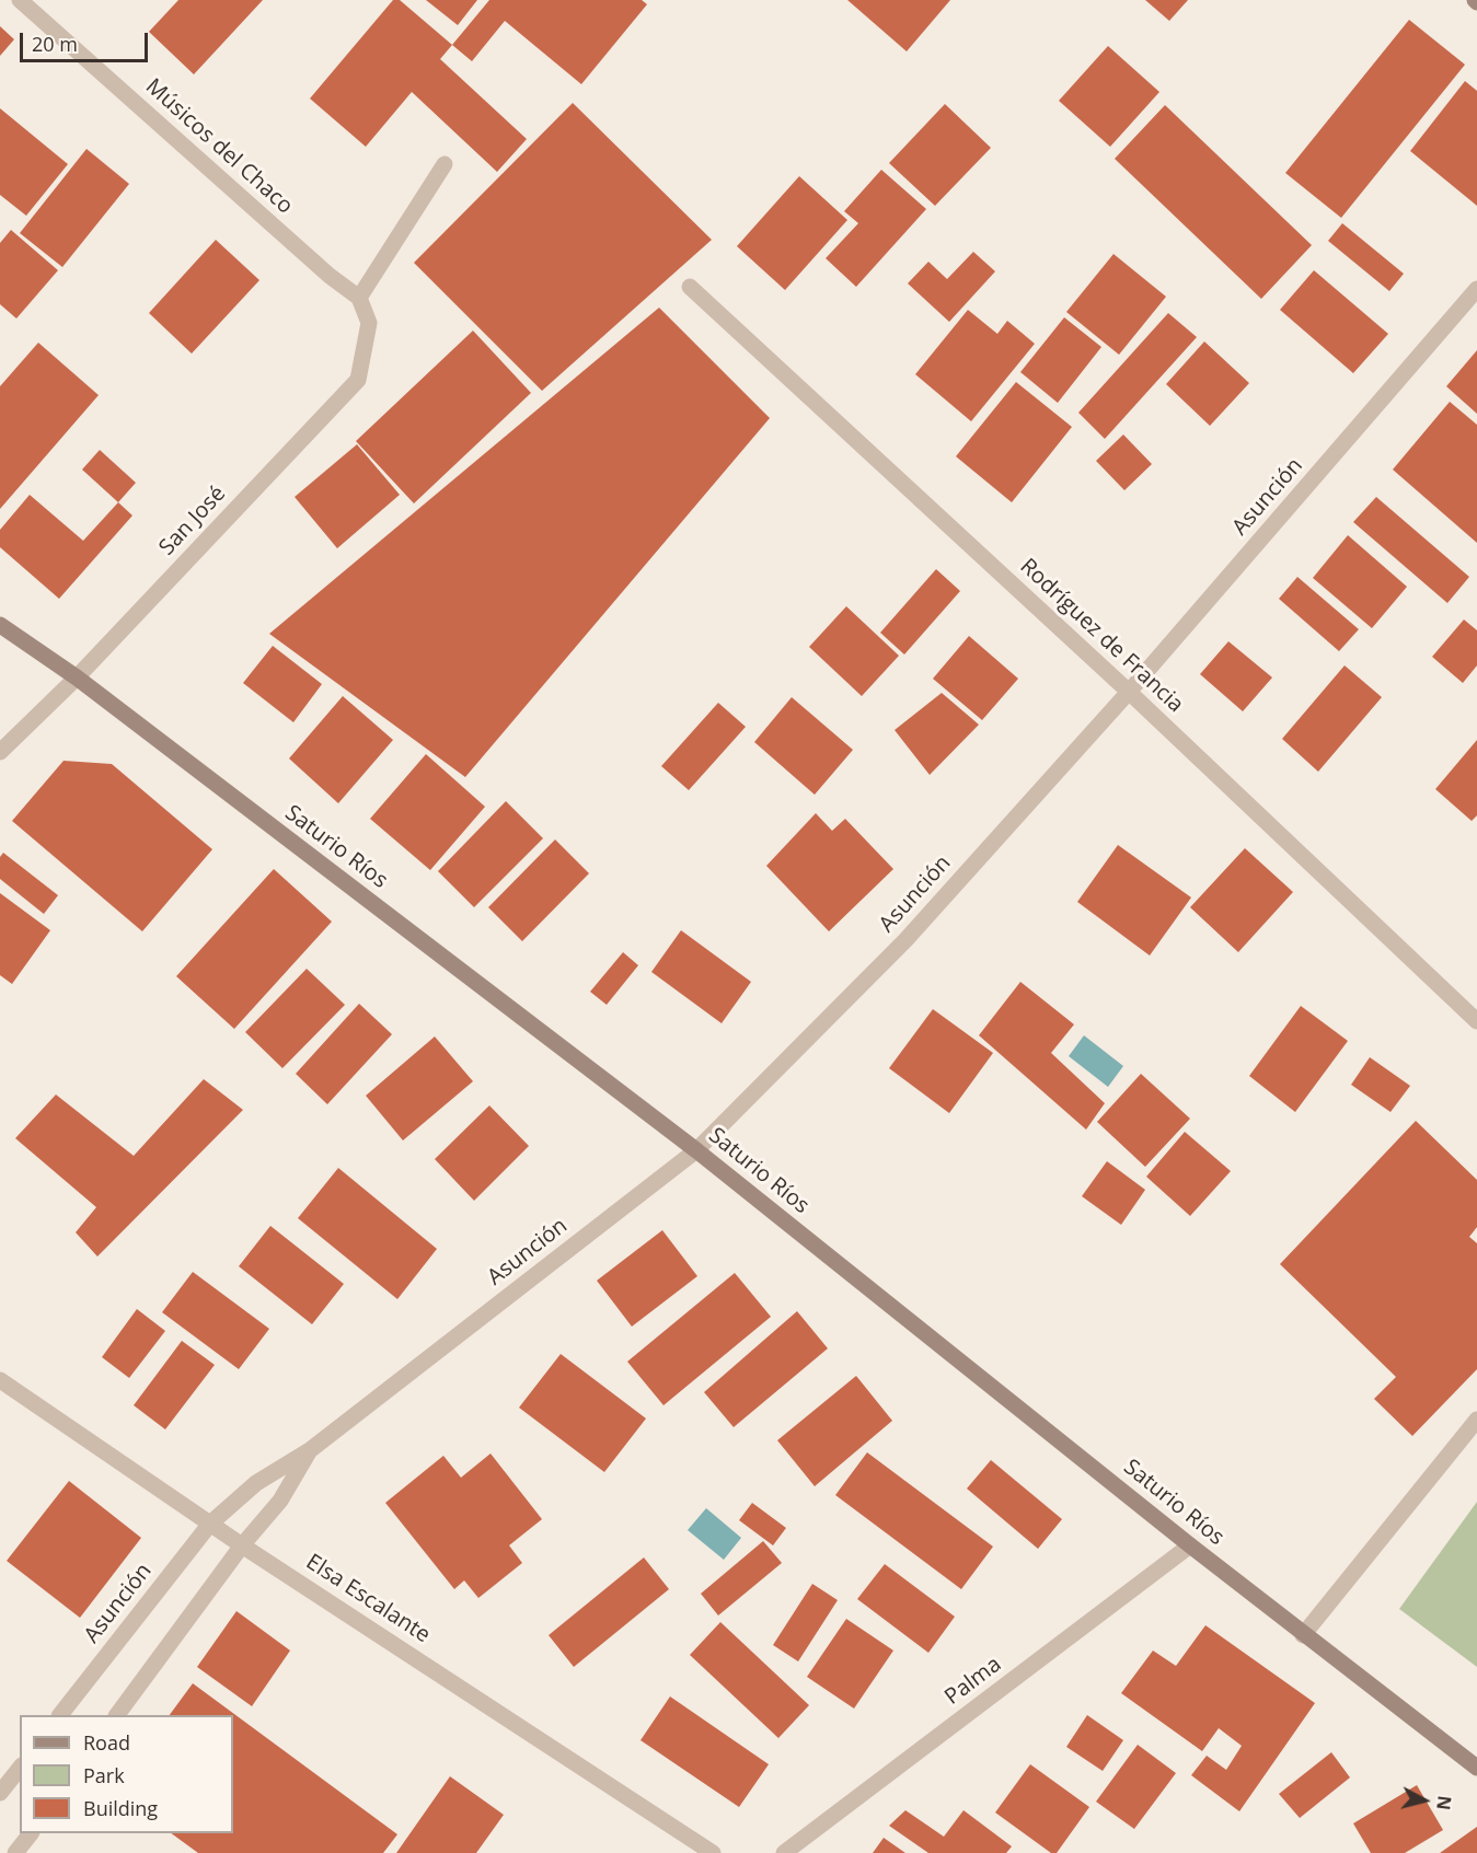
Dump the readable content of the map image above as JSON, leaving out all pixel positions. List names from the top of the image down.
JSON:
{
  "streets": {
    "street": [
      "Músicos del Chaco",
      "Asunción",
      "San José",
      "Rodríguez de Francia",
      "Saturio Ríos",
      "Elsa Escalante",
      "Palma"
    ]
  },
  "crossings": [
    ["Músicos del Chaco", "San José"],
    ["Asunción", "Rodríguez de Francia"],
    ["Asunción", "Saturio Ríos"],
    ["Asunción", "Elsa Escalante"],
    ["San José", "Saturio Ríos"],
    ["Saturio Ríos", "Palma"]
  ],
  "legend": ["Road", "Park", "Building"],
  "scale_bar": "20 m",
  "north": "right"
}
